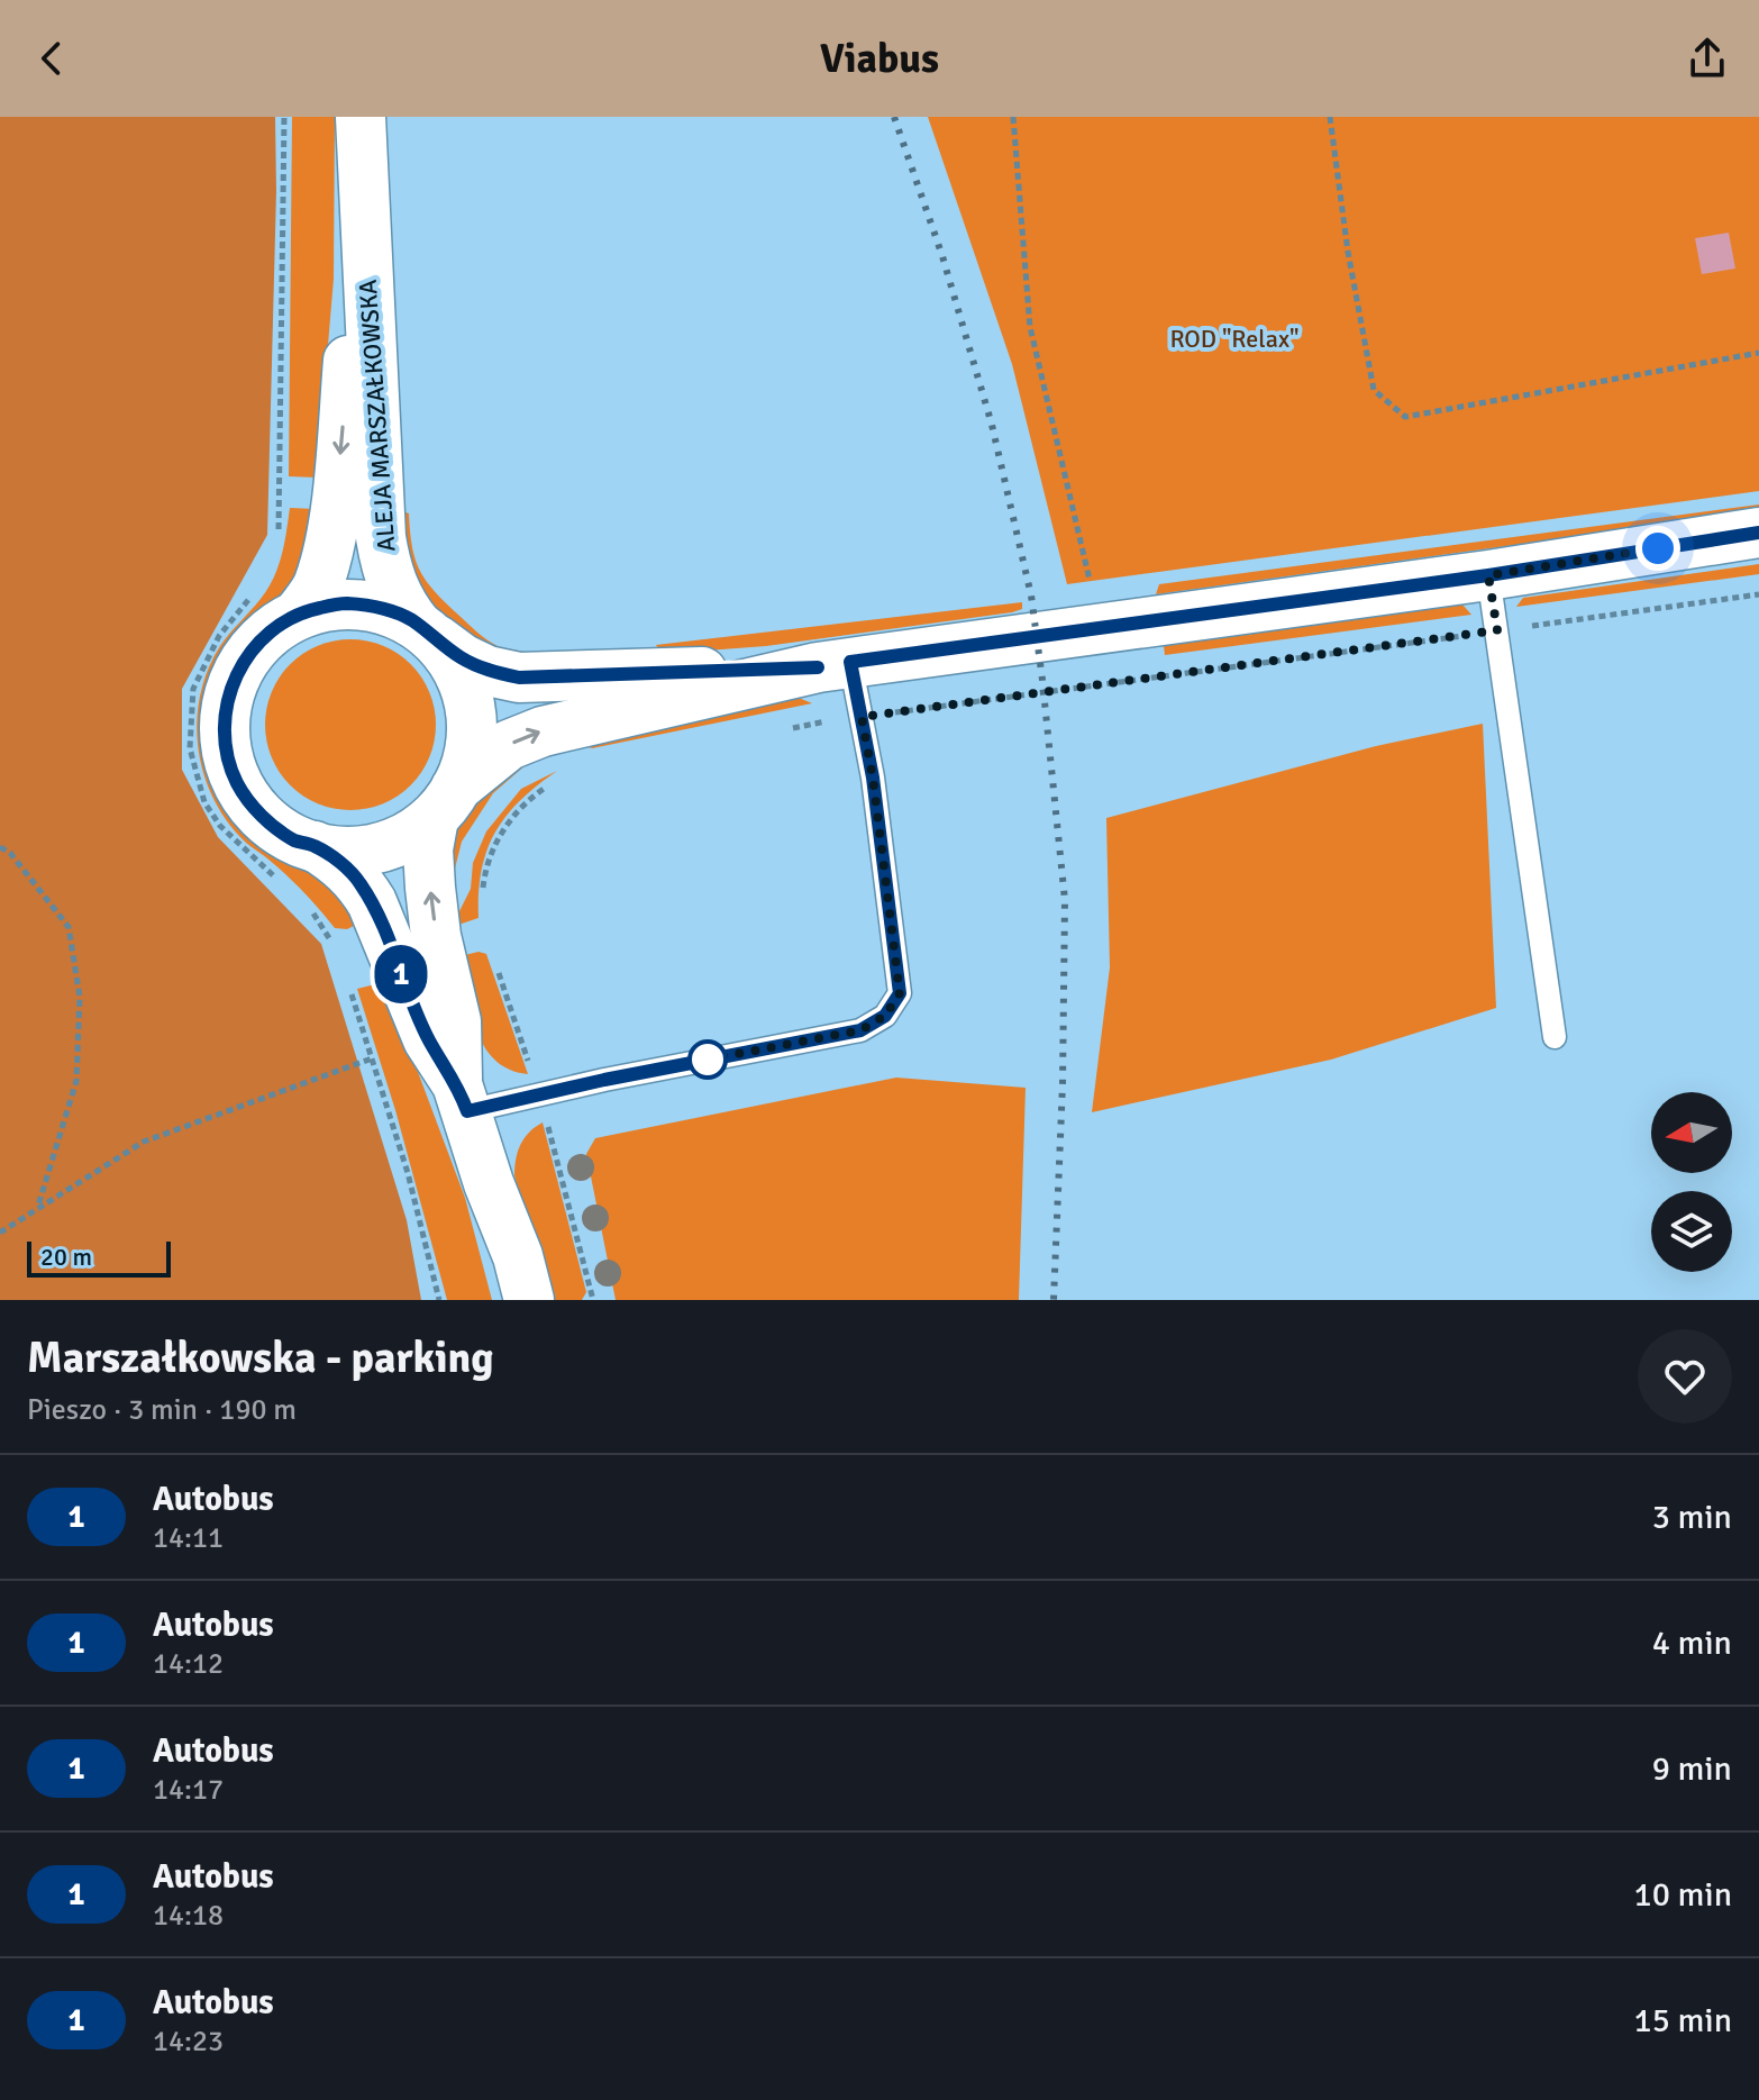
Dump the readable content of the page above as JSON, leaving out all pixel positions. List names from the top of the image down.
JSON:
{
  "streets": {
    "main road": ["ALEJA MARSZAŁKOWSKA"]
  },
  "parks": ["ROD \"Relax\""],
  "lines": ["bus line 1"],
  "scale_bar": "20 m",
  "north": "left",
  "page": {
    "header": "Viabus",
    "on_map": "1",
    "scale": "20 m",
    "heading": ["Marszałkowska - parking", "Pieszo · 3 min · 190 m"],
    "list": [
      {
        "mark": "1",
        "name": "Autobus",
        "note": "14:11",
        "value": "3 min"
      },
      {
        "mark": "1",
        "name": "Autobus",
        "note": "14:12",
        "value": "4 min"
      },
      {
        "mark": "1",
        "name": "Autobus",
        "note": "14:17",
        "value": "9 min"
      },
      {
        "mark": "1",
        "name": "Autobus",
        "note": "14:18",
        "value": "10 min"
      },
      {
        "mark": "1",
        "name": "Autobus",
        "note": "14:23",
        "value": "15 min"
      }
    ]
  }
}
